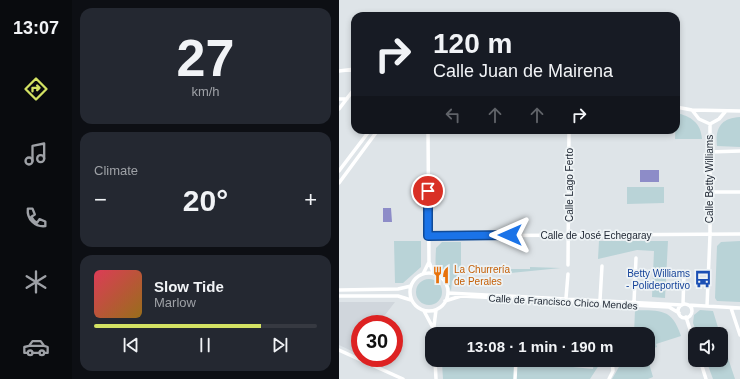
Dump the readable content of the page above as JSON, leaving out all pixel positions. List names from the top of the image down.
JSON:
{
  "streets": {
    "street": [
      "Calle Betty Williams",
      "Calle Lago Ferto",
      "Calle de José Echegaray",
      "Calle de Francisco Chico Mendes"
    ]
  },
  "crossings": [
    ["Calle Betty Williams", "Calle de José Echegaray"],
    ["Calle Lago Ferto", "Calle de José Echegaray"]
  ],
  "places": {
    "restaurant": ["La Churrería de Perales"],
    "bus stop": ["Betty Williams - Polideportivo"]
  },
  "page": {
    "tabs": "13:07",
    "tile": [
      ["27", "km/h"],
      "Climate"
    ],
    "turn": ["120 m", "Calle Juan de Mairena"],
    "heat": ["−", "20°", "+"],
    "song": ["Slow Tide", "Marlow"],
    "limit": "30",
    "trip": "13:08 · 1 min · 190 m"
  }
}
